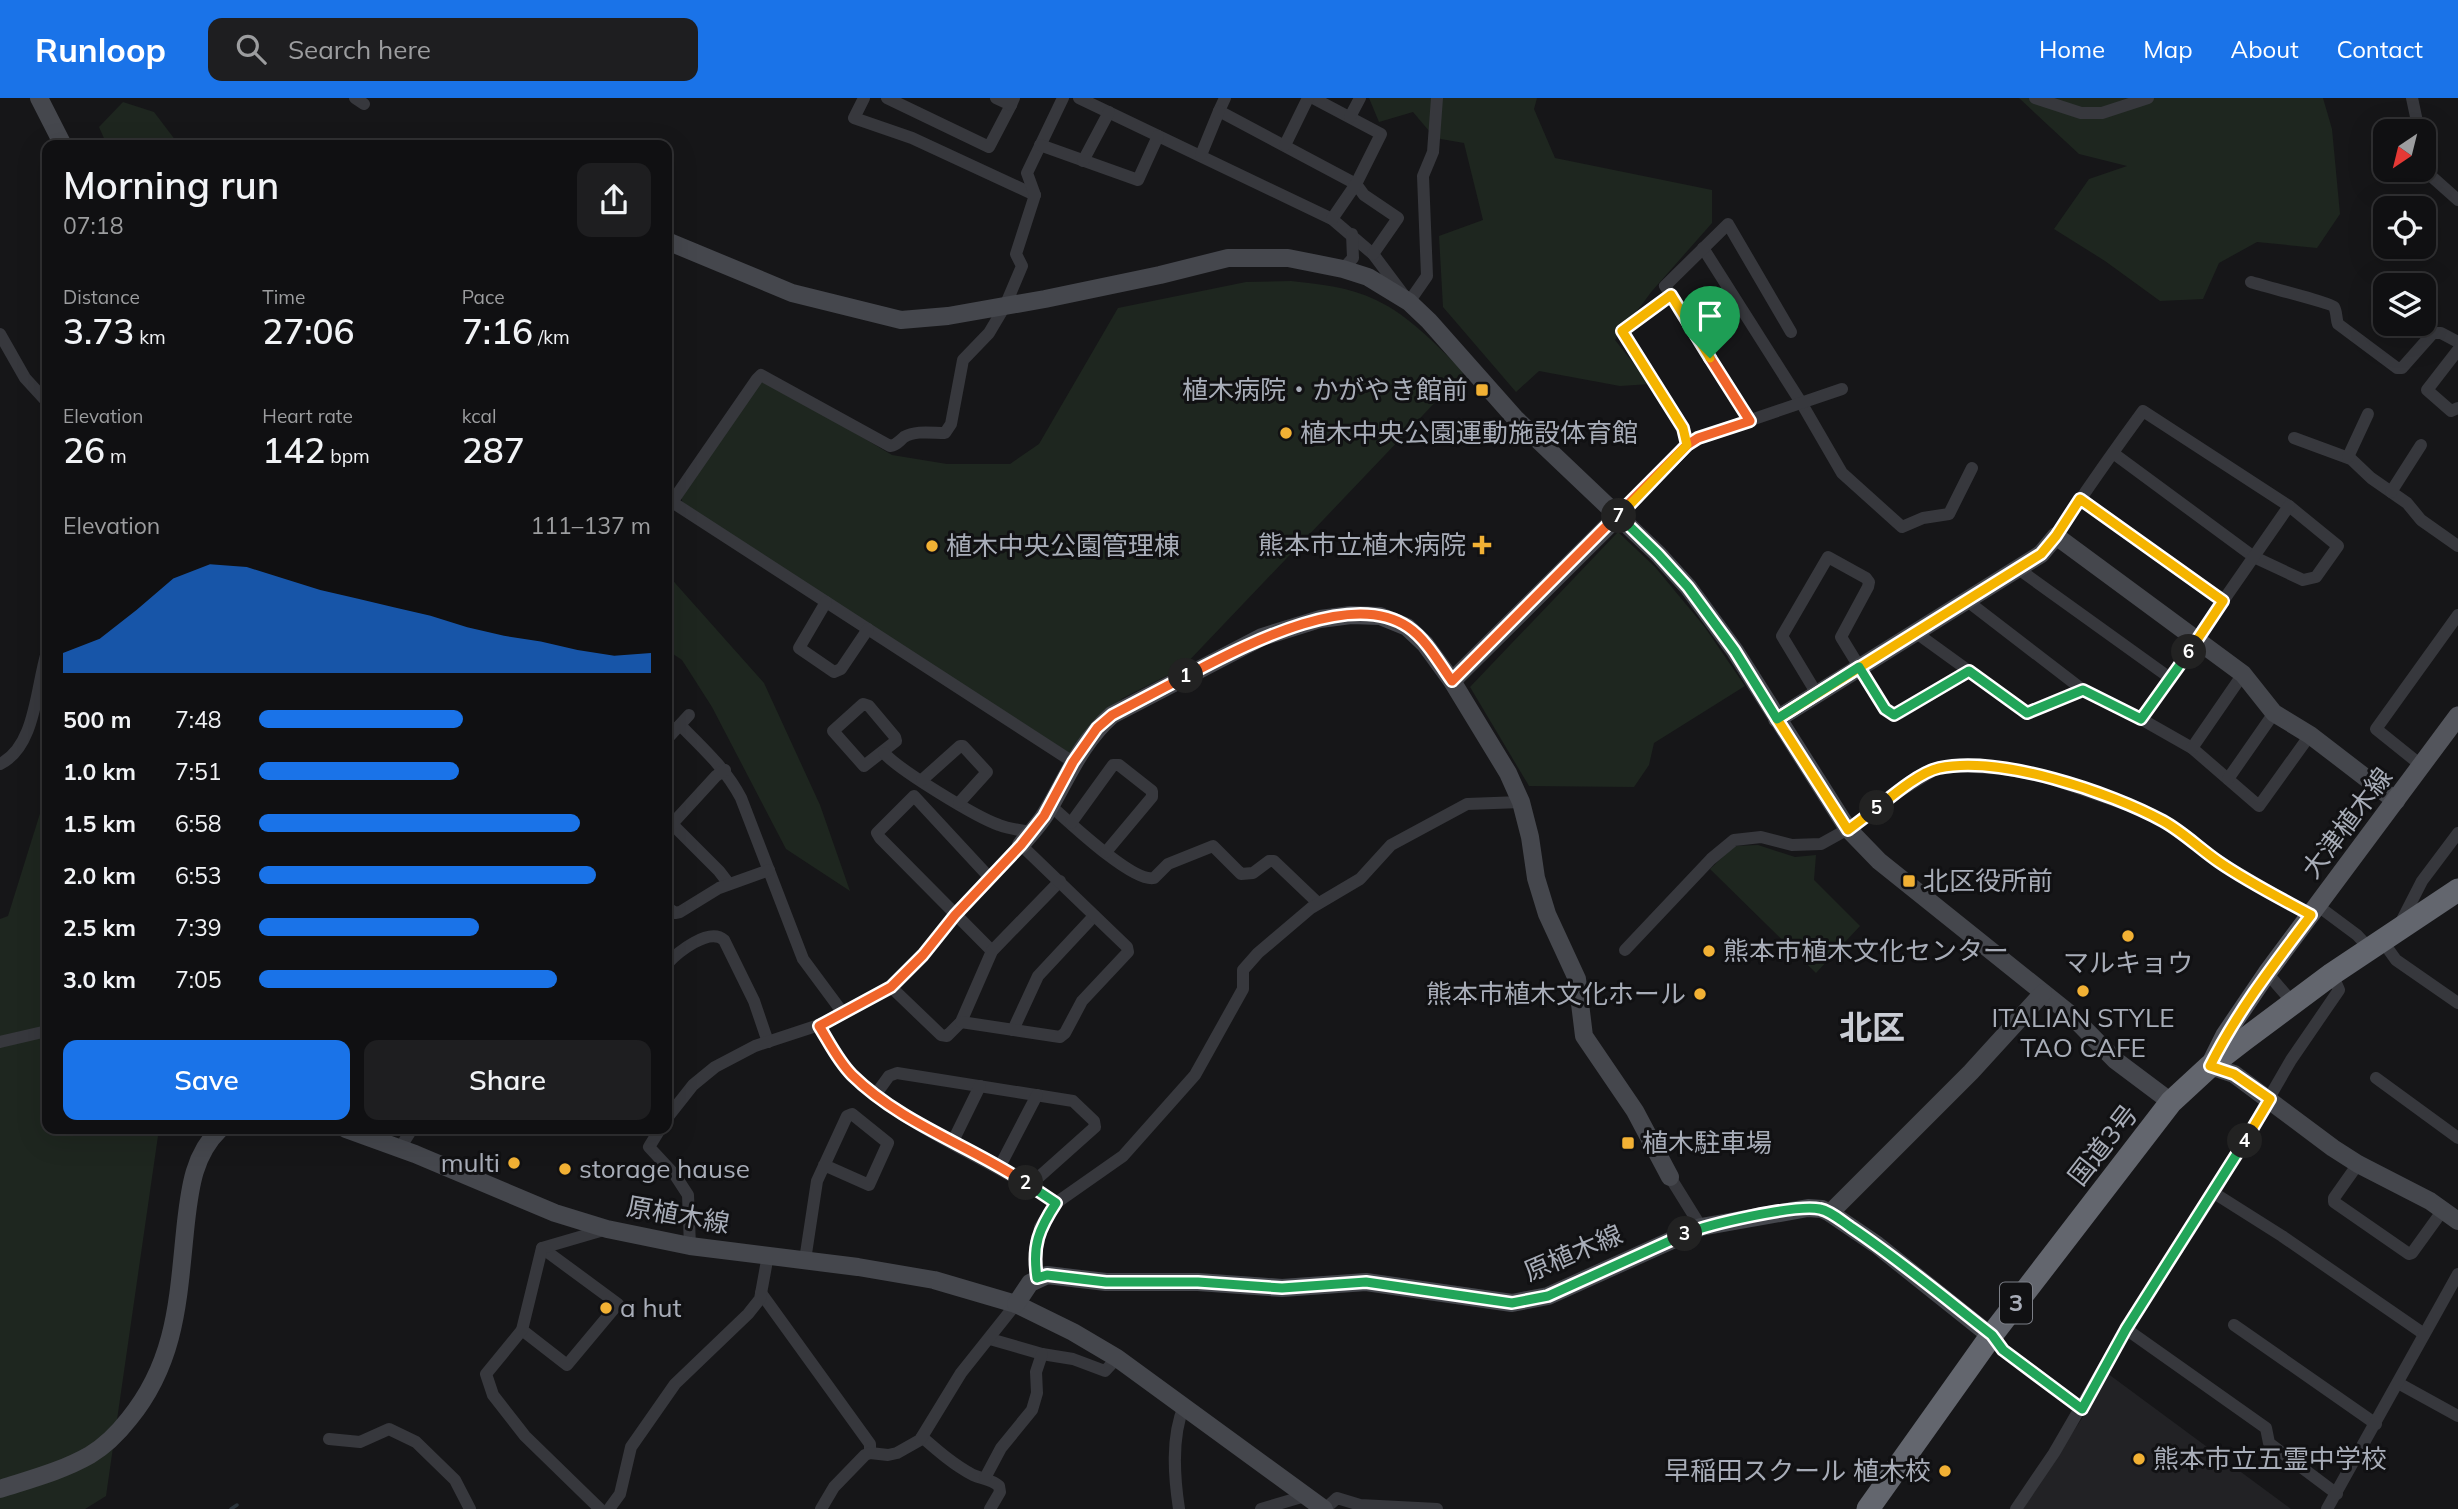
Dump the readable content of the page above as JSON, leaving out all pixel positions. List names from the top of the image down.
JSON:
{
  "streets": {
    "highway": ["国道3号", "3"],
    "main road": ["大津植木線"],
    "street": ["原植木線"]
  },
  "crossings": [
    ["大津植木線", "国道3号"],
    ["国道3号", "原植木線"]
  ],
  "districts": ["北区"],
  "places": {
    "transit": ["植木病院・かがやき館前", "北区役所前", "植木駐車場"],
    "other": [
      "植木中央公園運動施設体育館",
      "植木中央公園管理棟",
      "マルキョウ",
      "熊本市植木文化センター",
      "ITALIAN STYLE TAO CAFE",
      "熊本市植木文化ホール",
      "multi",
      "storage hause",
      "a hut",
      "熊本市立五霊中学校",
      "早稲田スクール 植木校"
    ],
    "health": ["熊本市立植木病院"]
  },
  "north": "bottom left",
  "page": {
    "header": "Runloop",
    "search": "Search here",
    "nav": [
      "Home",
      "Map",
      "About",
      "Contact"
    ],
    "heading": ["Morning run", "07:18"],
    "stats": [
      ["Distance", "3.73 km"],
      ["Time", "27:06"],
      ["Pace", "7:16 /km"],
      ["Elevation", "26 m"],
      ["Heart rate", "142 bpm"],
      ["kcal", "287"]
    ],
    "chart": ["Elevation", "111–137 m"],
    "pins": [
      "7",
      "6",
      "1",
      "5",
      "4",
      "2",
      "3"
    ],
    "list": [
      {
        "name": "500 m",
        "note": "7:48"
      },
      {
        "name": "1.0 km",
        "note": "7:51"
      },
      {
        "name": "1.5 km",
        "note": "6:58"
      },
      {
        "name": "2.0 km",
        "note": "6:53"
      },
      {
        "name": "2.5 km",
        "note": "7:39"
      },
      {
        "name": "3.0 km",
        "note": "7:05"
      }
    ],
    "buttons": ["Save", "Share"]
  }
}
